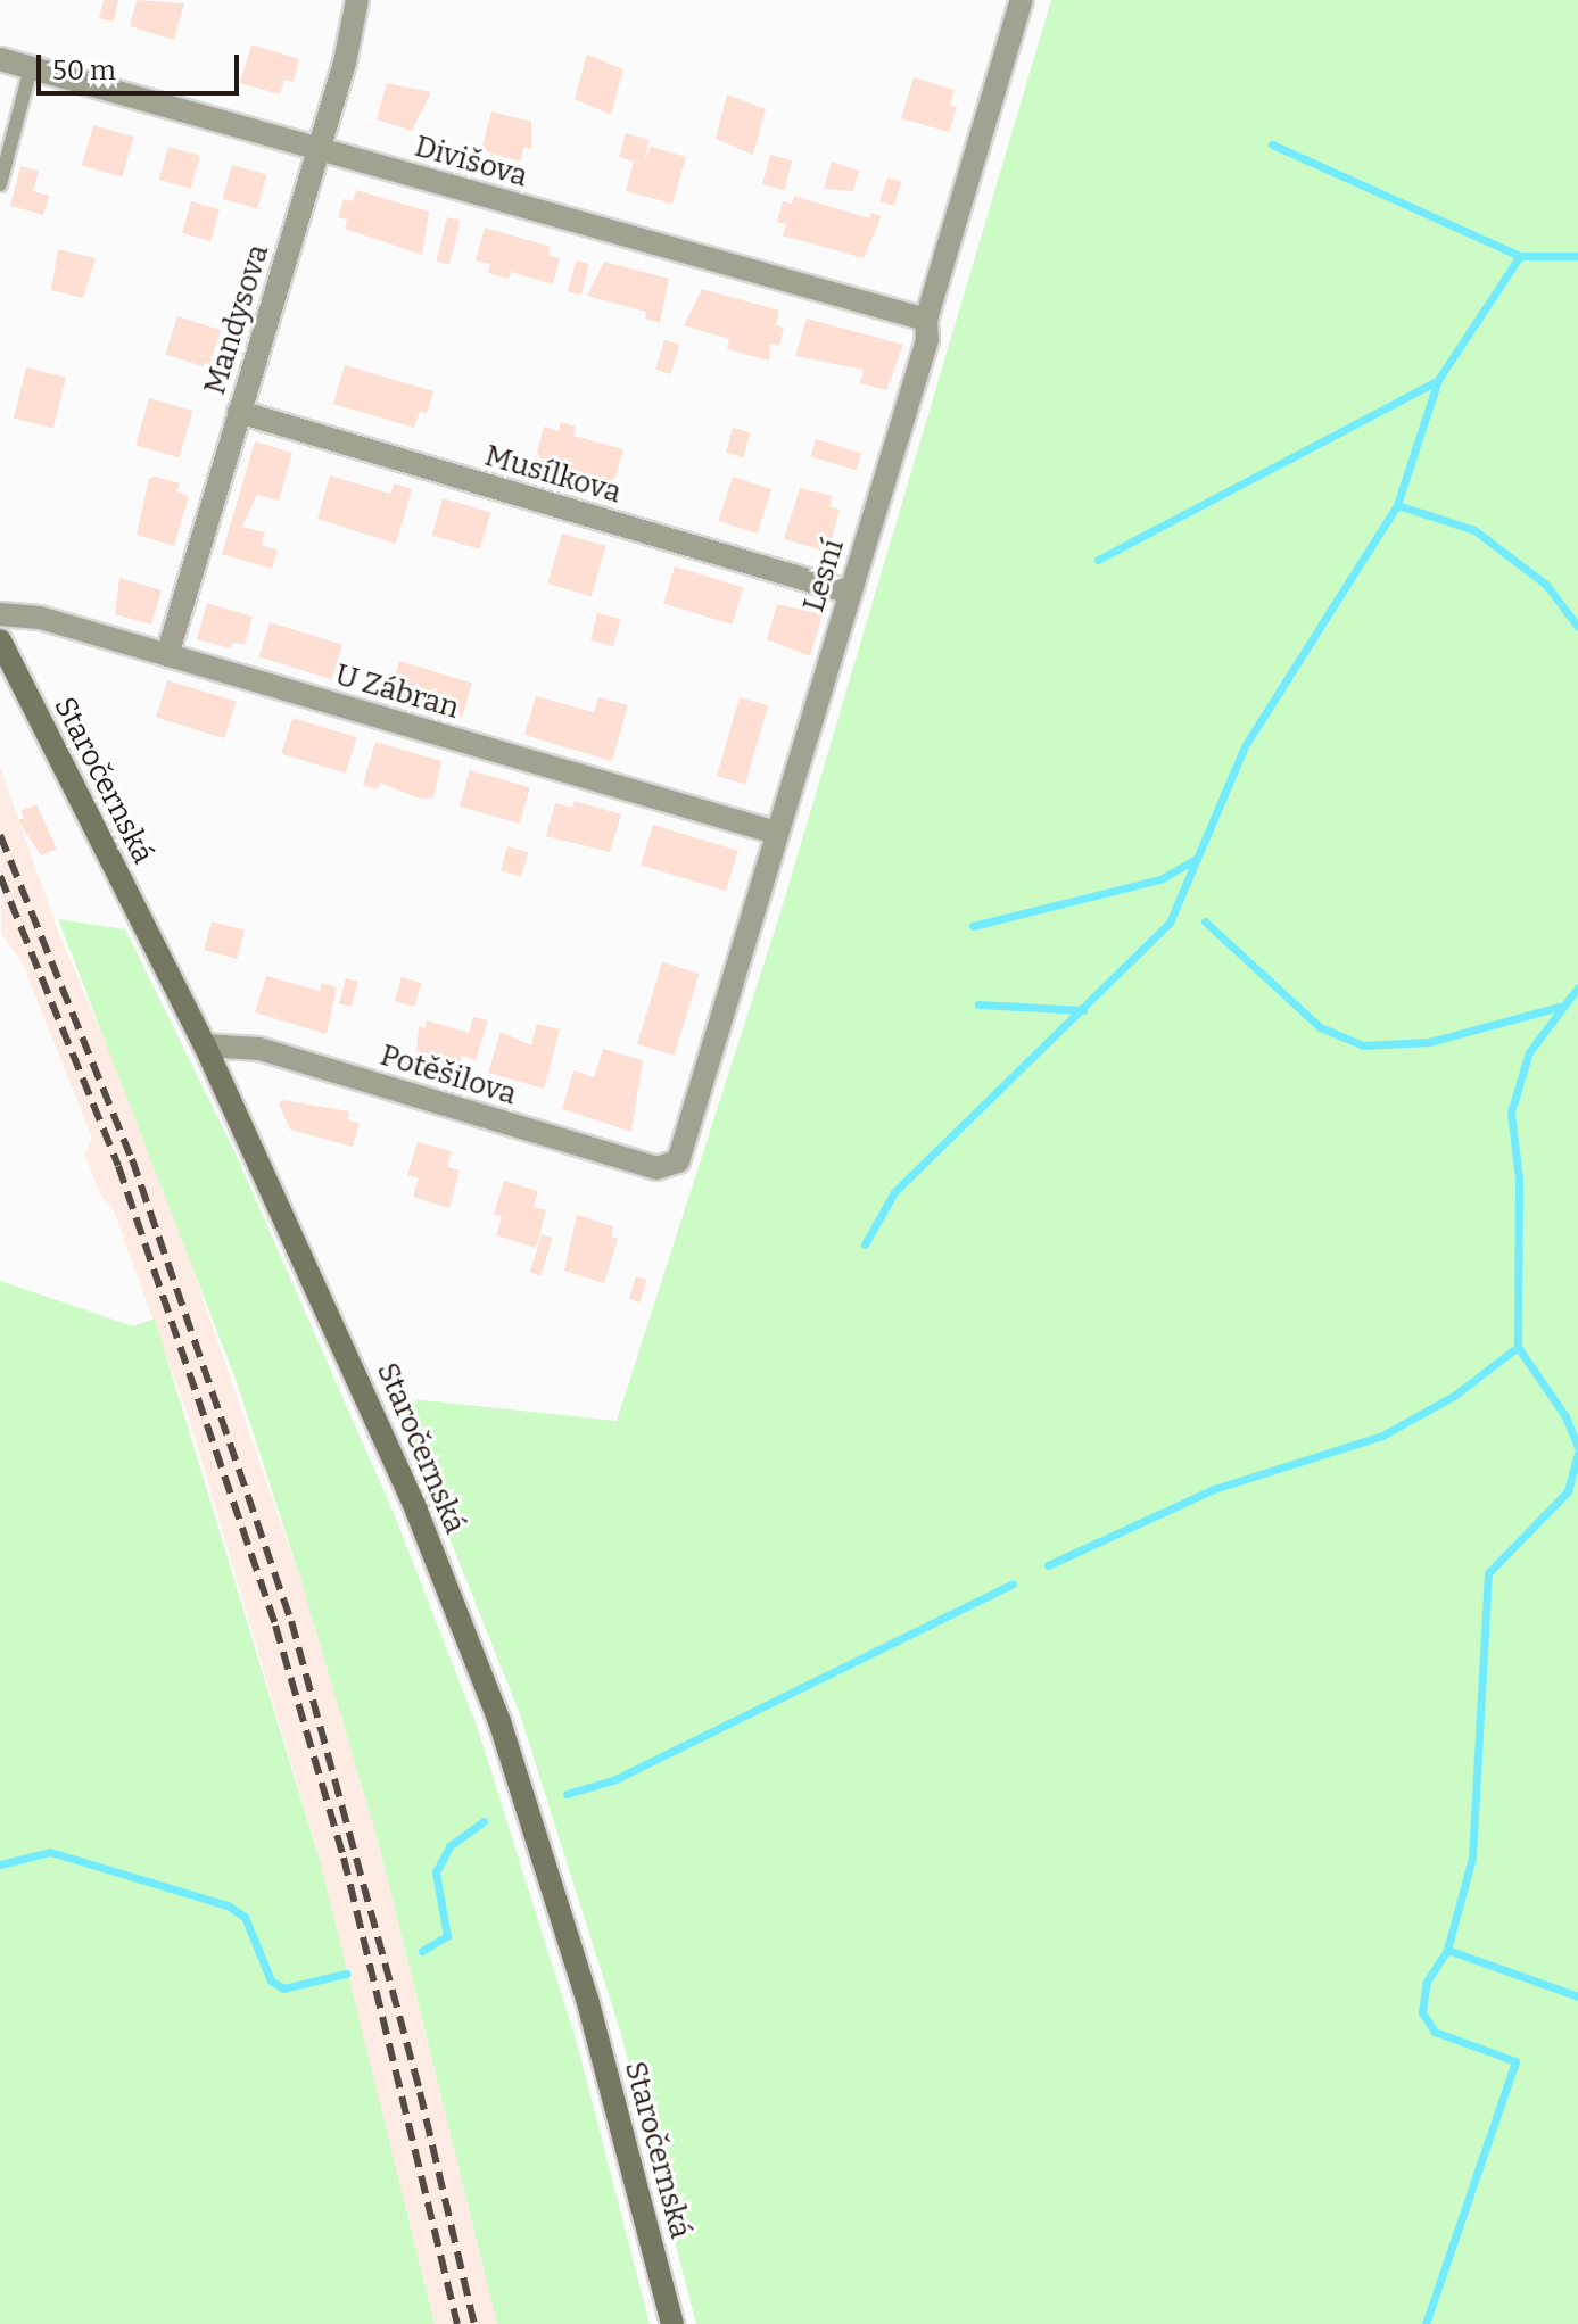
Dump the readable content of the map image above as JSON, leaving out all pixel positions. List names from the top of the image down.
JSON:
{
  "streets": {
    "main road": ["Staročernská"],
    "street": [
      "Divišova",
      "Mandysova",
      "Musílkova",
      "Lesní",
      "U Zábran",
      "Potěšilova"
    ]
  },
  "crossings": [
    ["Divišova", "Mandysova"],
    ["Divišova", "Lesní"],
    ["Mandysova", "Musílkova"],
    ["Mandysova", "U Zábran"],
    ["Musílkova", "Lesní"],
    ["Lesní", "U Zábran"],
    ["Lesní", "Potěšilova"],
    ["Staročernská", "Potěšilova"]
  ],
  "scale_bar": "50 m"
}
